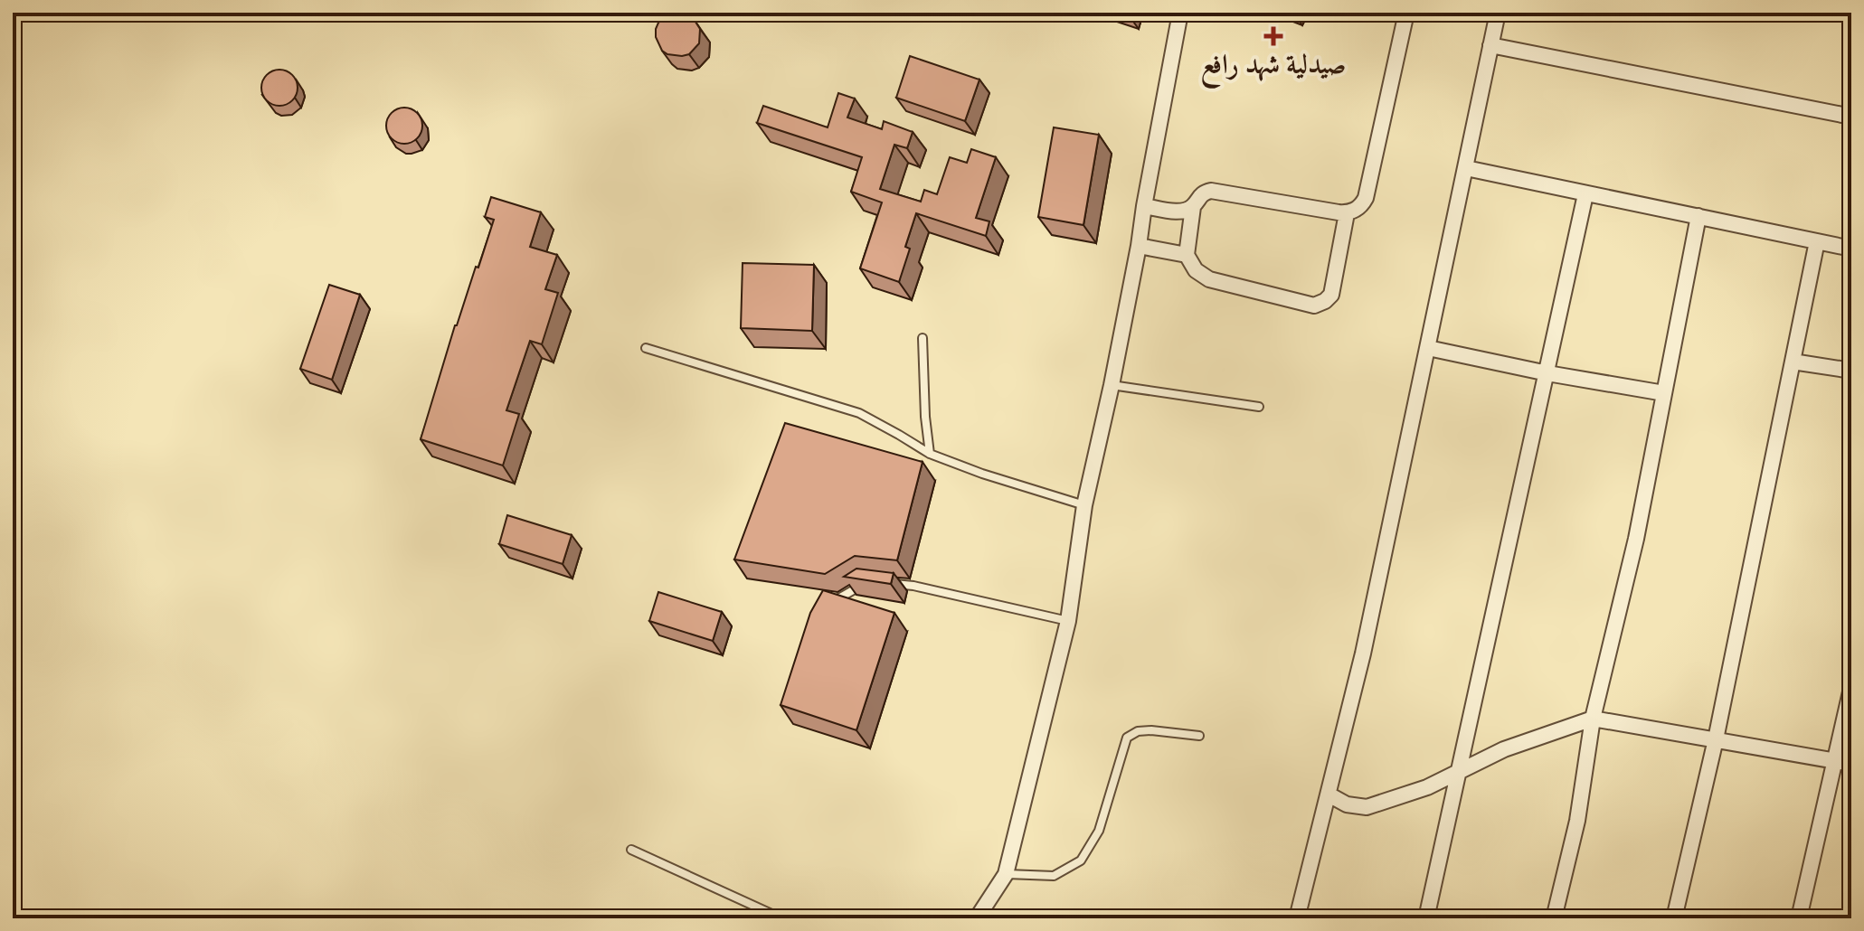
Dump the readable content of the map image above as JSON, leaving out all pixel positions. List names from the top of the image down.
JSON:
{
  "places": {
    "health": ["صيدلية شهد رافع"]
  }
}
